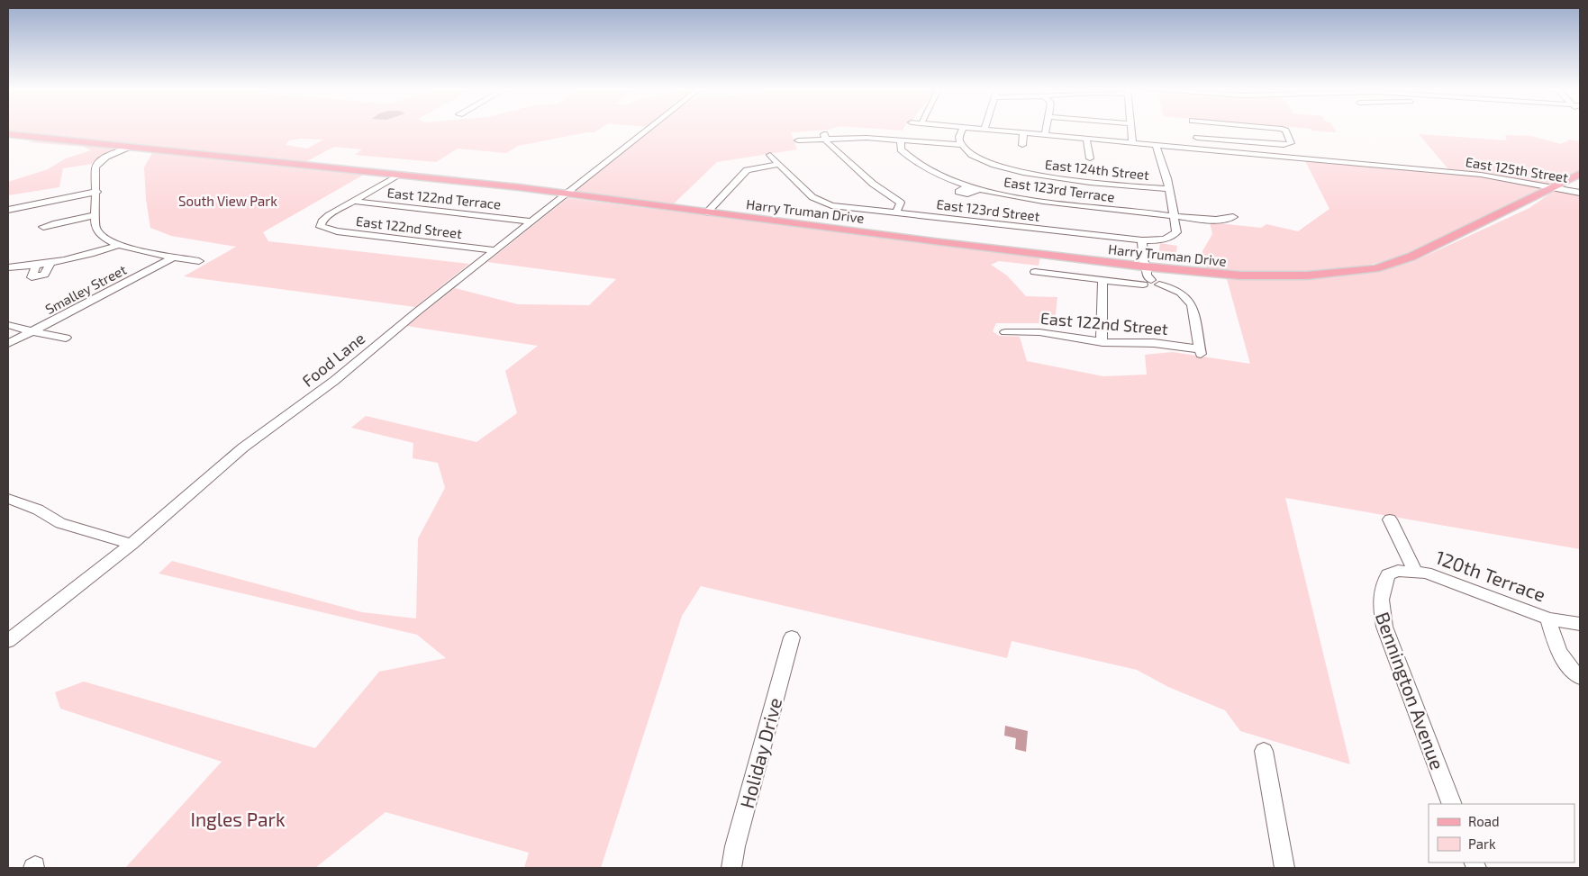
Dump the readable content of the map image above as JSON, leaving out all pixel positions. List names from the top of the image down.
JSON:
{
  "streets": {
    "main road": ["Harry Truman Drive"],
    "street": [
      "East 124th Street",
      "East 125th Street",
      "East 123rd Terrace",
      "East 122nd Terrace",
      "East 123rd Street",
      "East 122nd Street",
      "Smalley Street",
      "Food Lane",
      "120th Terrace",
      "Bennington Avenue",
      "Holiday Drive"
    ]
  },
  "crossings": [
    ["East 125th Street", "Harry Truman Drive"],
    ["East 122nd Terrace", "East 122nd Street"],
    ["East 122nd Terrace", "Food Lane"],
    ["Harry Truman Drive", "Food Lane"],
    ["East 122nd Street", "Food Lane"],
    ["120th Terrace", "Bennington Avenue"]
  ],
  "parks": ["South View Park", "Ingles Park"],
  "legend": ["Road", "Park"]
}
